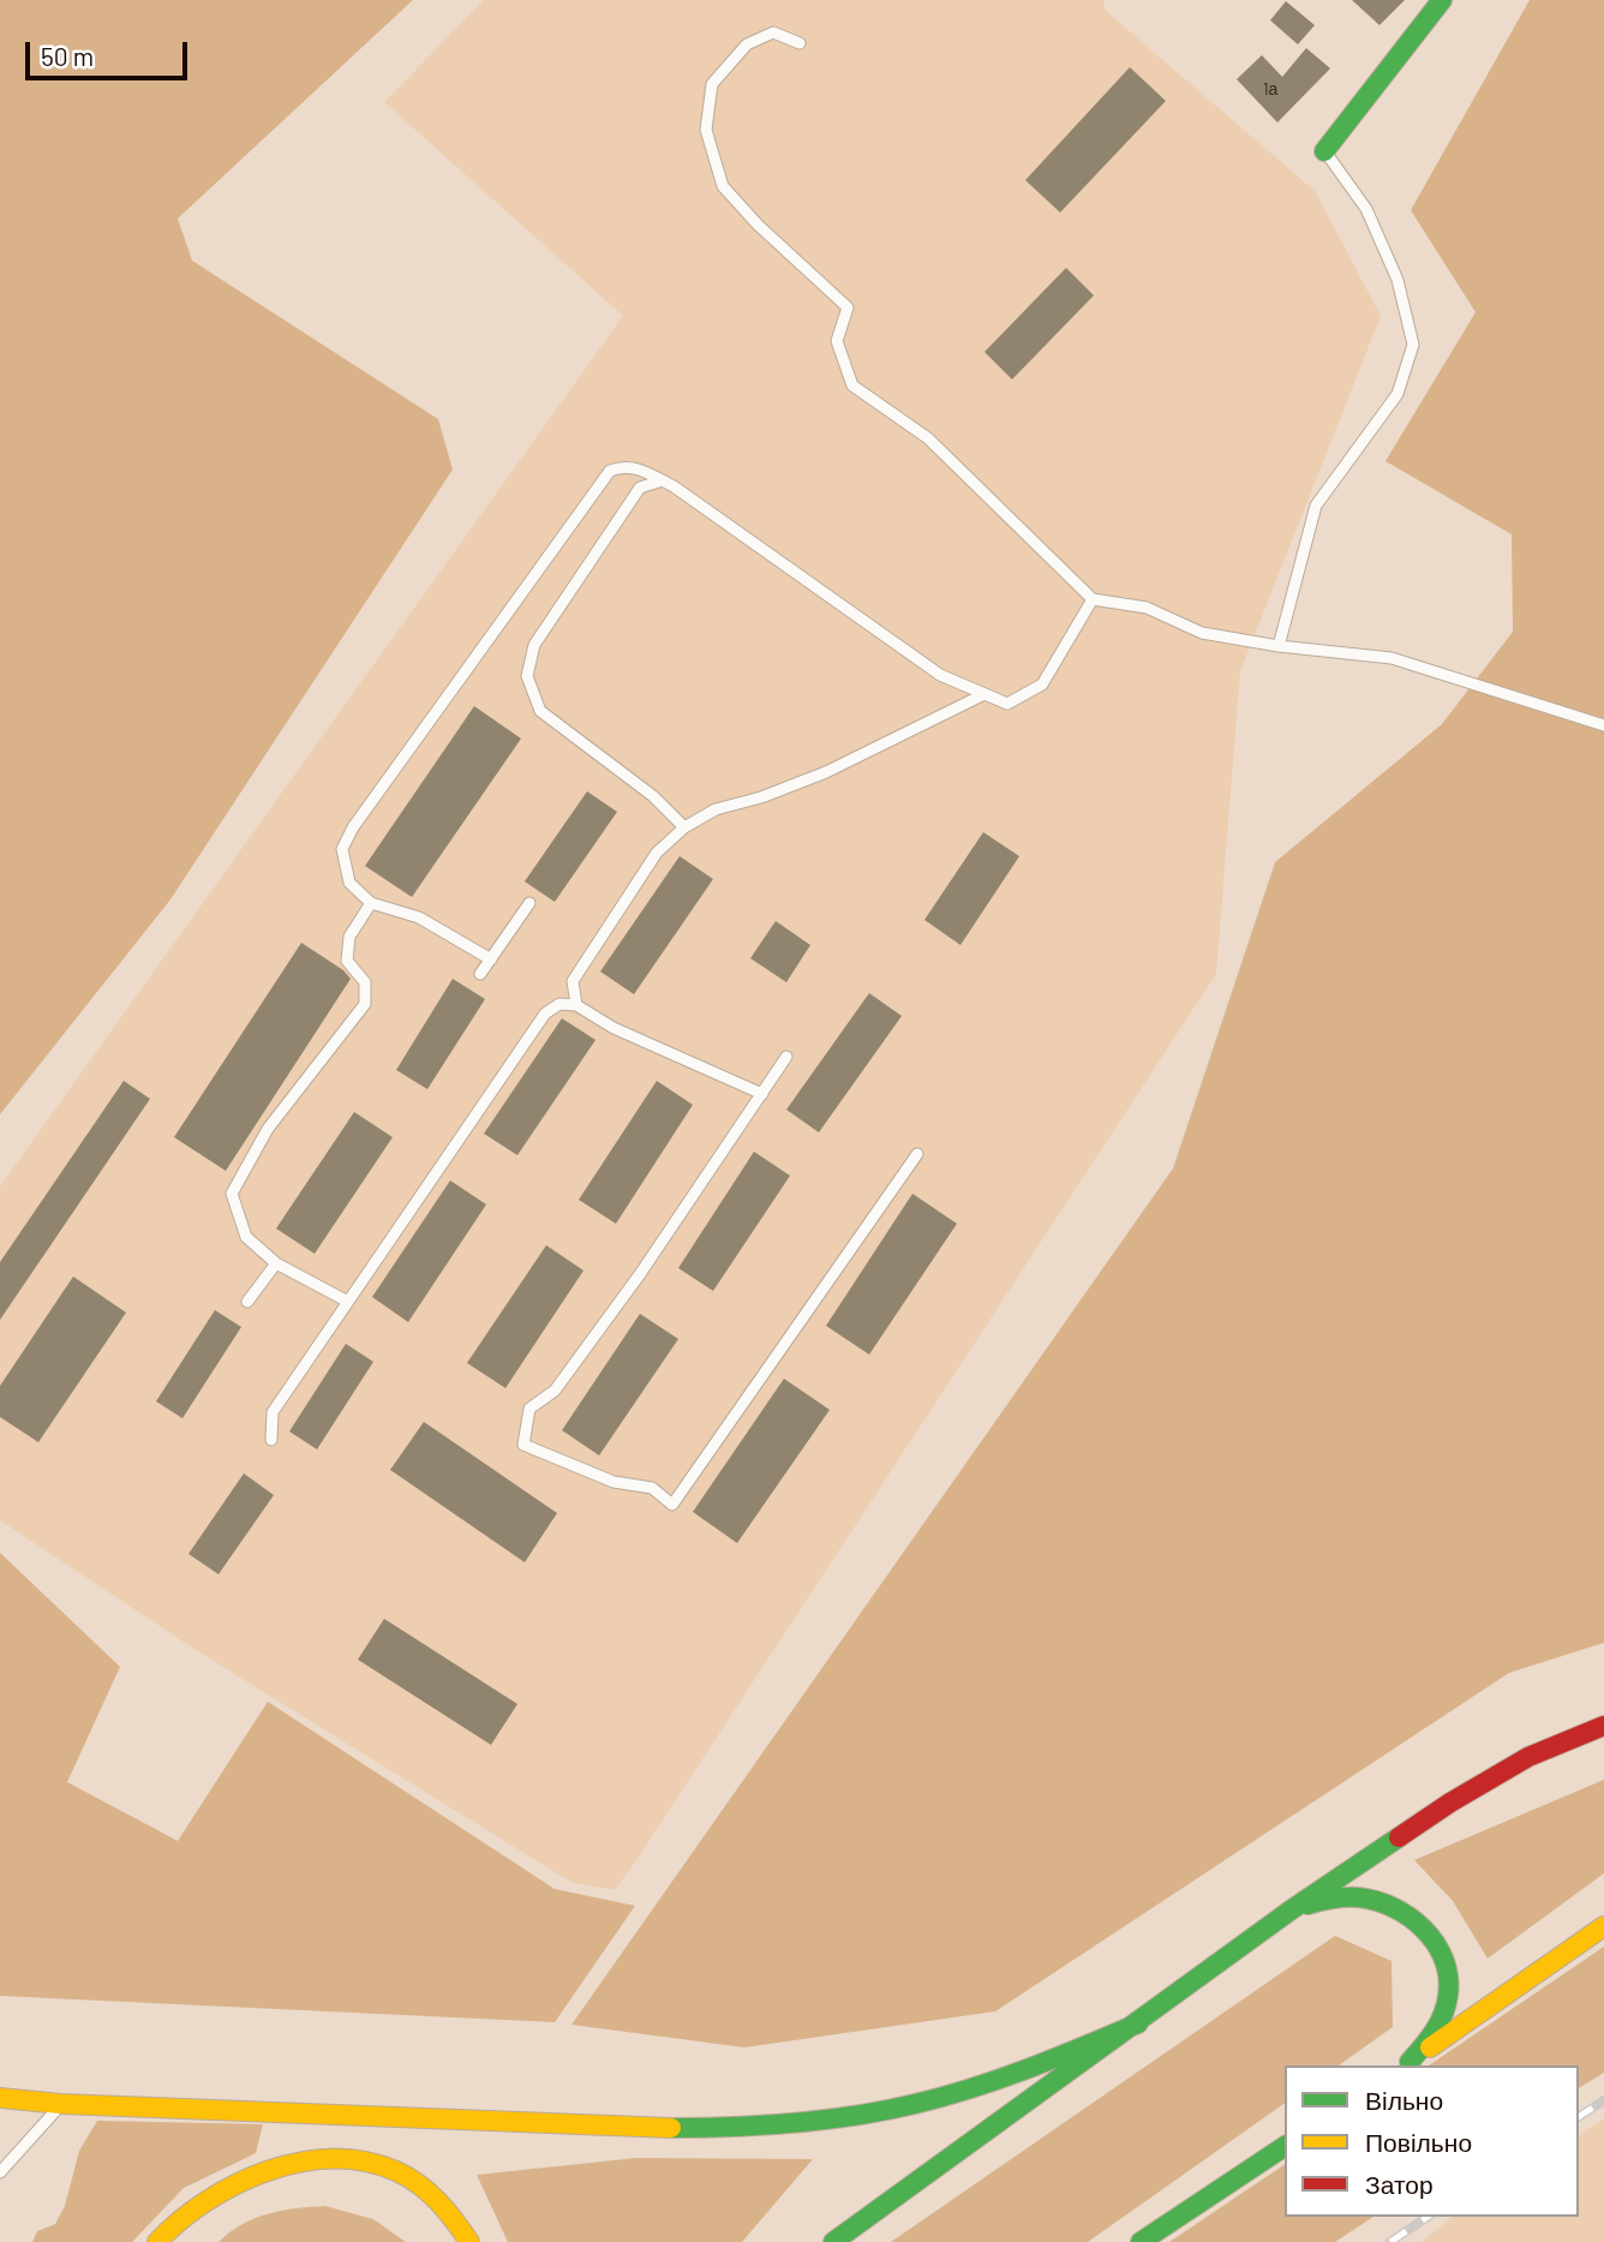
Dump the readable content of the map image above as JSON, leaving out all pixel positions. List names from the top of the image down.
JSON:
{
  "house_numbers": ["1а"],
  "legend": ["Вільно", "Повільно", "Затор"],
  "scale_bar": "50 m"
}
